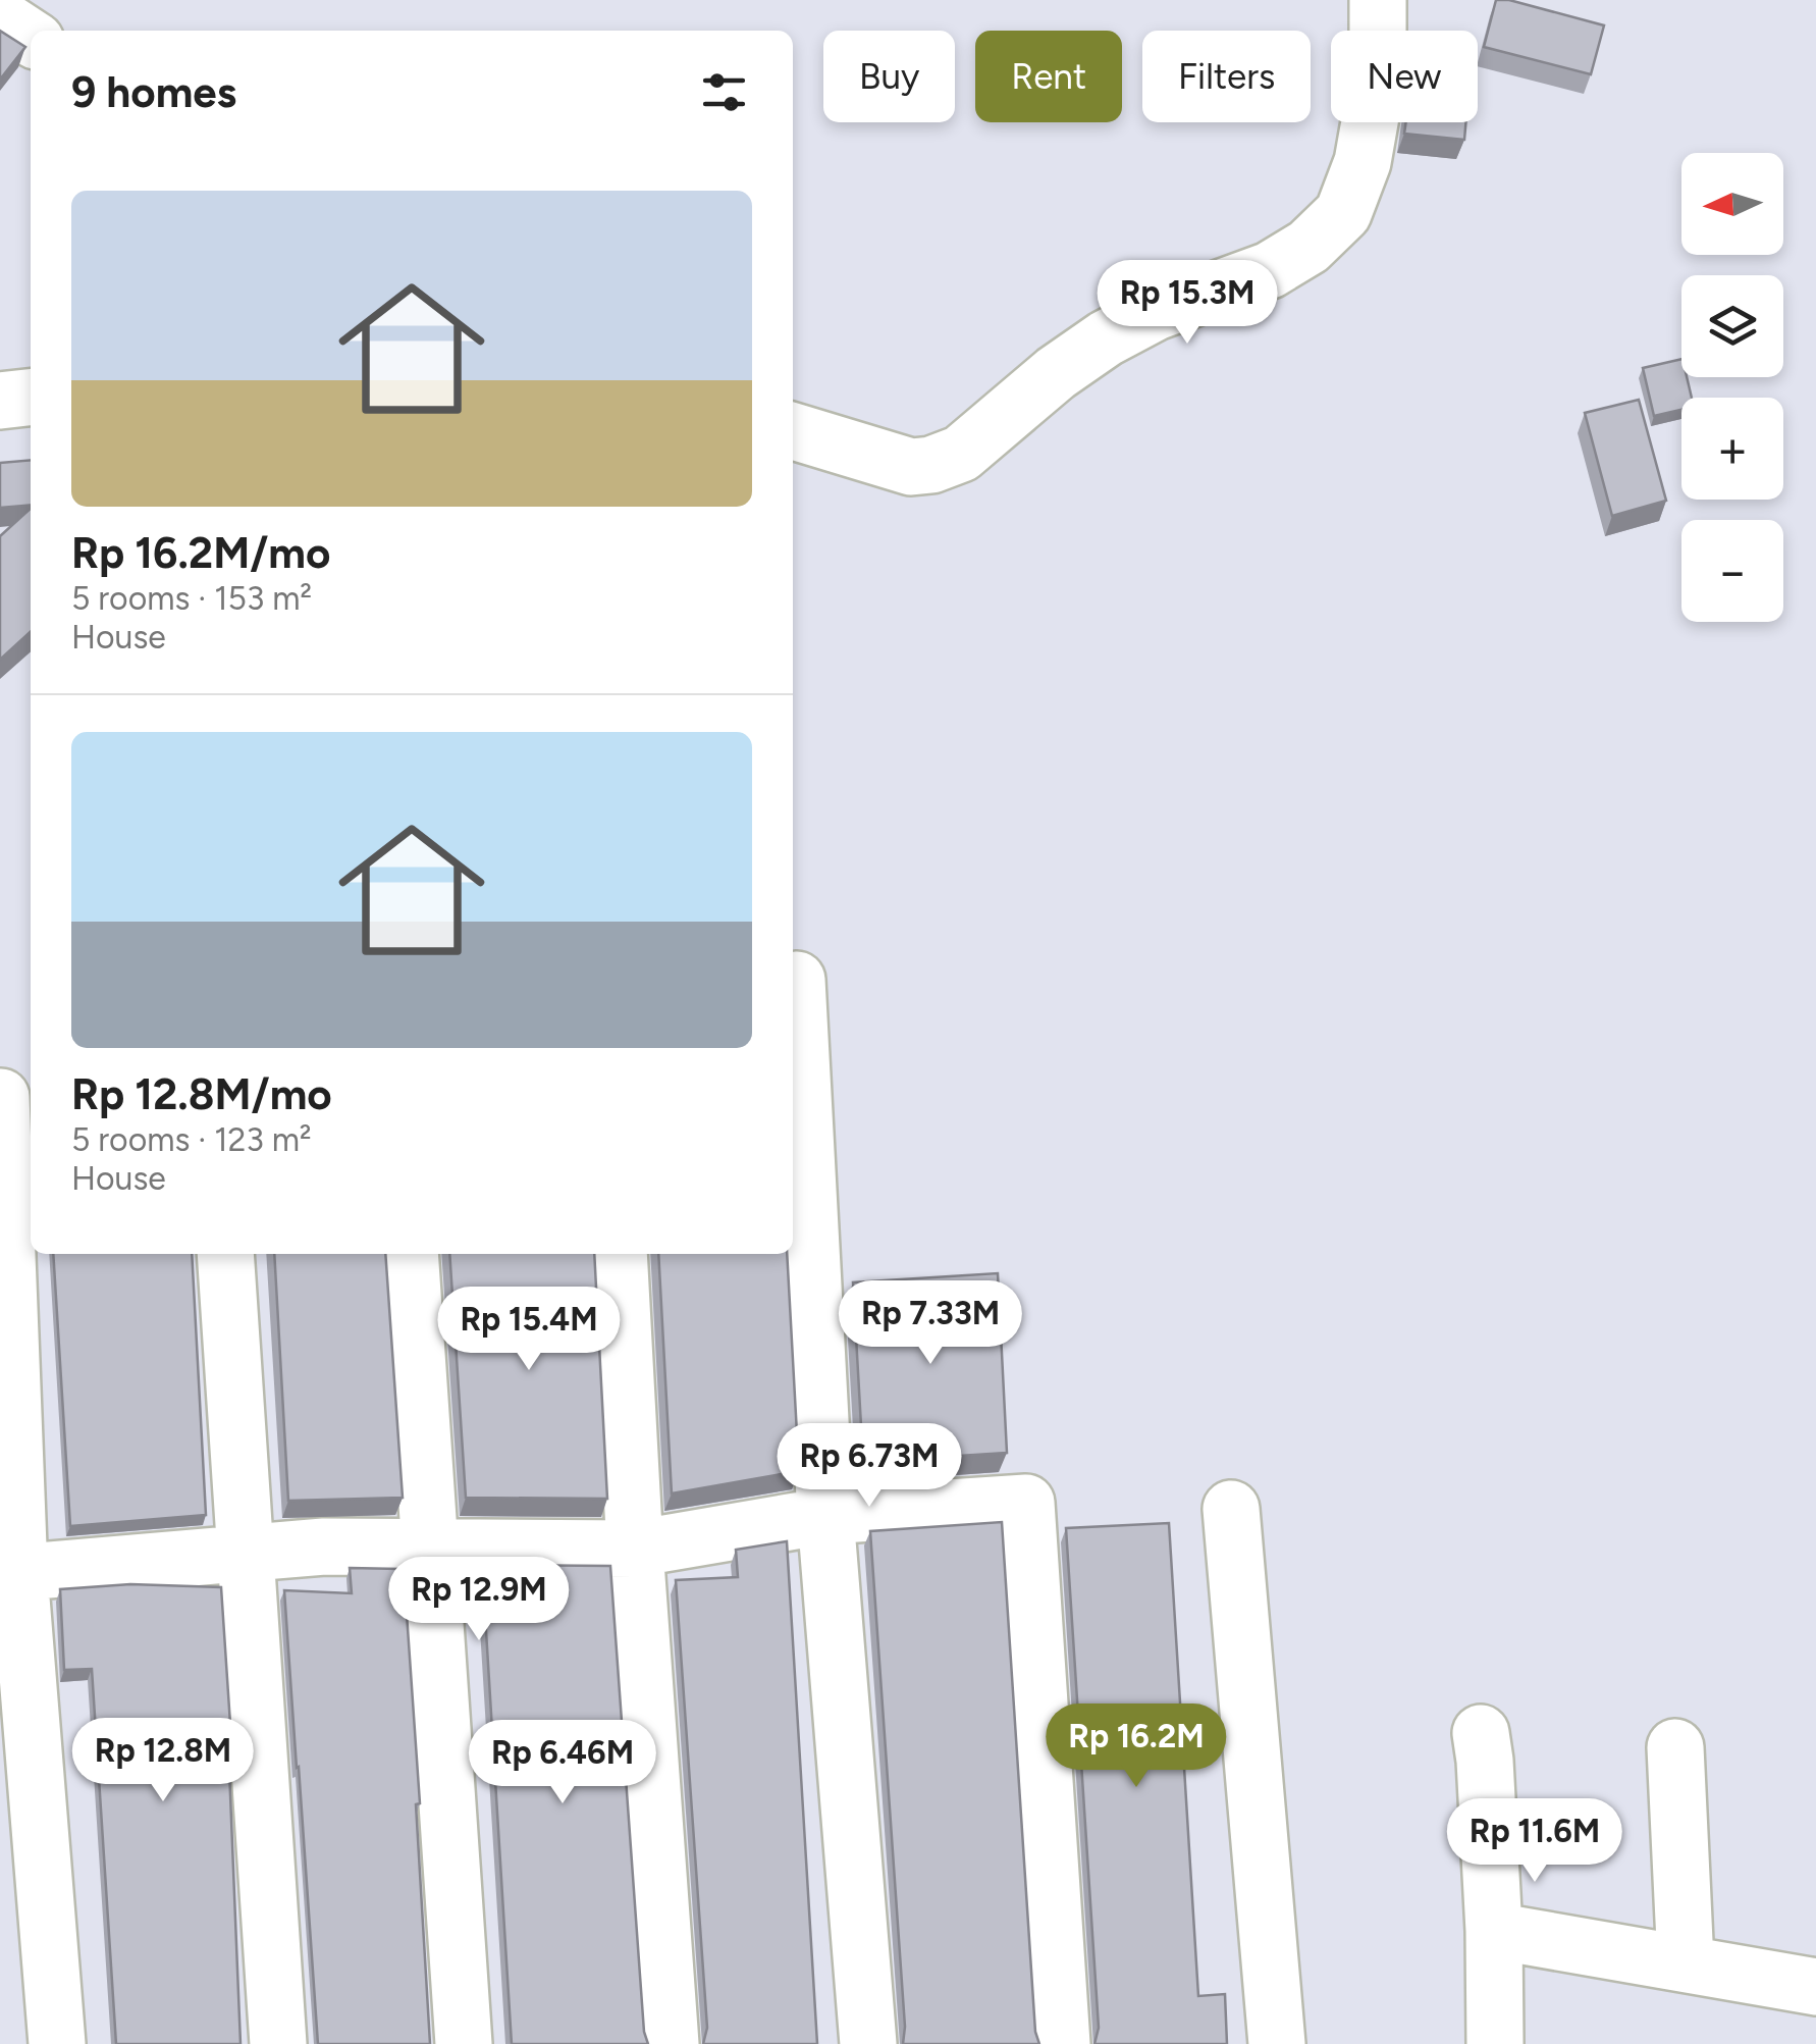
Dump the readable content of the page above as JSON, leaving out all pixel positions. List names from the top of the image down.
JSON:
{
  "north": "left",
  "page": {
    "chip": [
      "Buy",
      "Rent",
      "Filters",
      "New"
    ],
    "heading": "9 homes",
    "map_buttons": ["+", "−"],
    "list": [
      {
        "name": "Rp 16.2M/mo",
        "note": "5 rooms · 153 m² · House"
      },
      {
        "name": "Rp 12.8M/mo",
        "note": "5 rooms · 123 m² · House"
      }
    ],
    "price": [
      "Rp 15.3M",
      "Rp 7.33M",
      "Rp 15.4M",
      "Rp 6.73M",
      "Rp 12.9M",
      "Rp 16.2M",
      "Rp 12.8M",
      "Rp 6.46M",
      "Rp 11.6M"
    ]
  }
}
